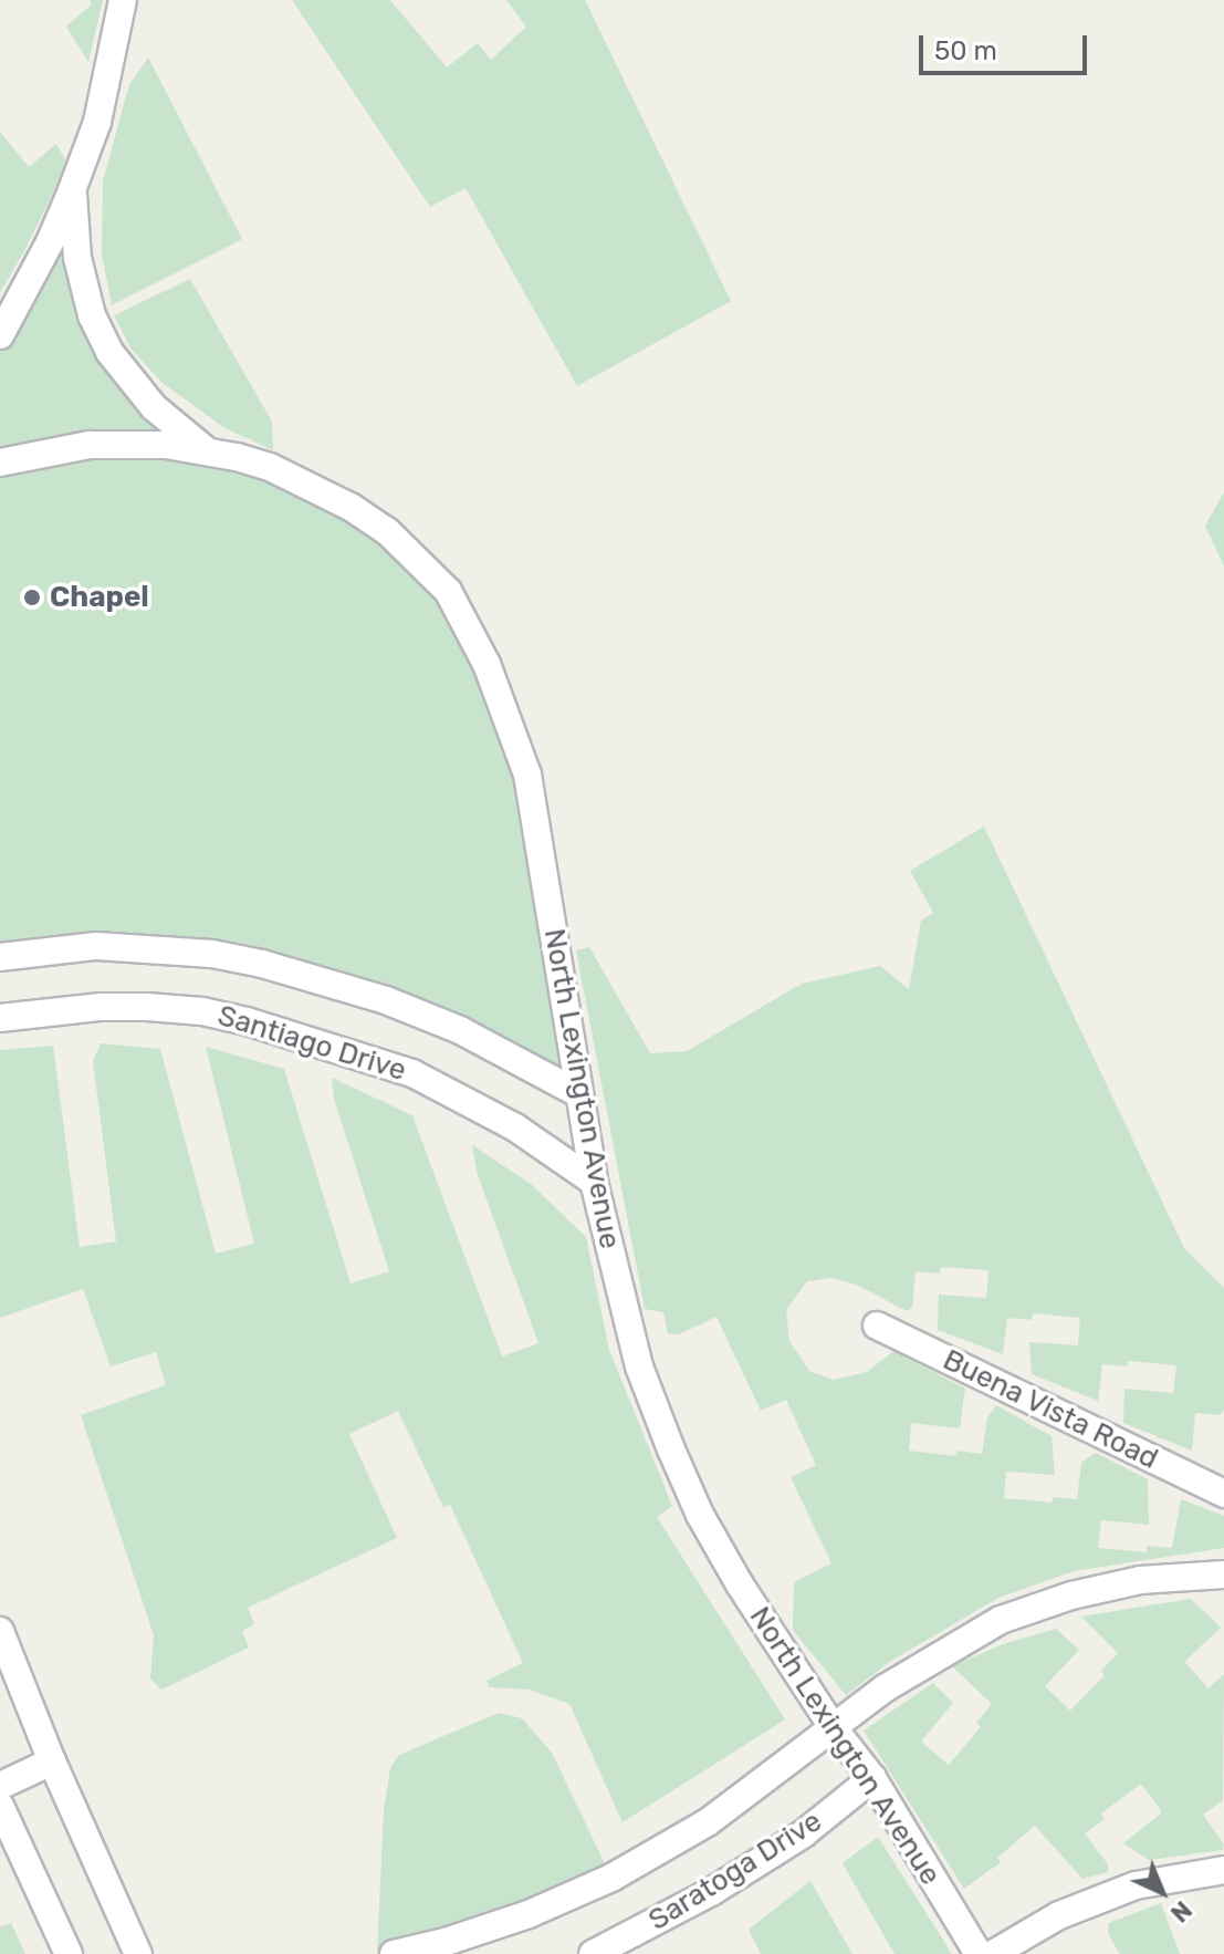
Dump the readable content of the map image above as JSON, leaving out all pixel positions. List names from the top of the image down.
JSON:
{
  "streets": {
    "street": [
      "Santiago Drive",
      "North Lexington Avenue",
      "Buena Vista Road",
      "Saratoga Drive"
    ]
  },
  "crossings": [
    ["Santiago Drive", "North Lexington Avenue"],
    ["North Lexington Avenue", "Saratoga Drive"]
  ],
  "places": ["Chapel"],
  "scale_bar": "50 m",
  "north": "bottom right"
}
